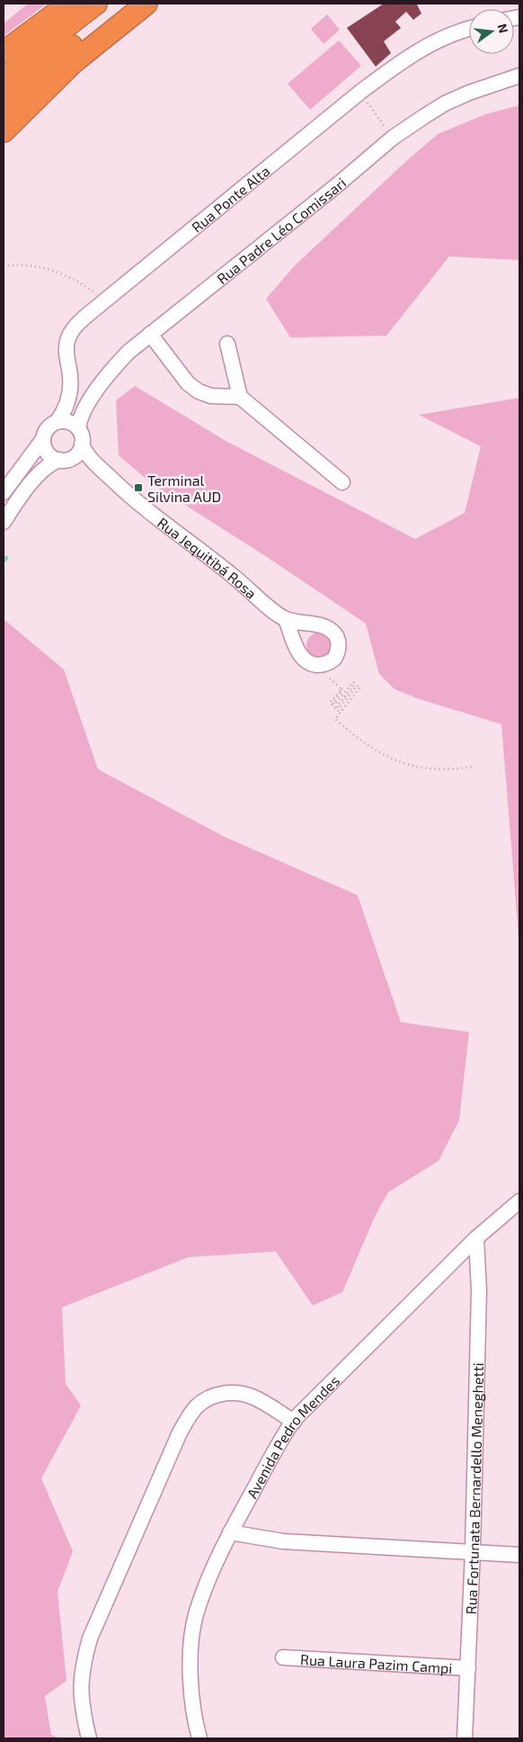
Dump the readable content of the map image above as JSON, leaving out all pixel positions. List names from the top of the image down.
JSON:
{
  "streets": {
    "street": [
      "Rua Ponte Alta",
      "Rua Padre Léo Comissari",
      "Rua Jequitibá Rosa",
      "Avenida Pedro Mendes",
      "Rua Fortunata Bernardello Meneghetti",
      "Rua Laura Pazim Campi"
    ]
  },
  "crossings": [
    ["Rua Ponte Alta", "Rua Padre Léo Comissari"],
    ["Rua Ponte Alta", "Rua Jequitibá Rosa"],
    ["Rua Padre Léo Comissari", "Rua Jequitibá Rosa"],
    ["Avenida Pedro Mendes", "Rua Fortunata Bernardello Meneghetti"],
    ["Rua Fortunata Bernardello Meneghetti", "Rua Laura Pazim Campi"]
  ],
  "places": {
    "transit": ["Terminal Silvina AUD"]
  },
  "north": "right"
}
